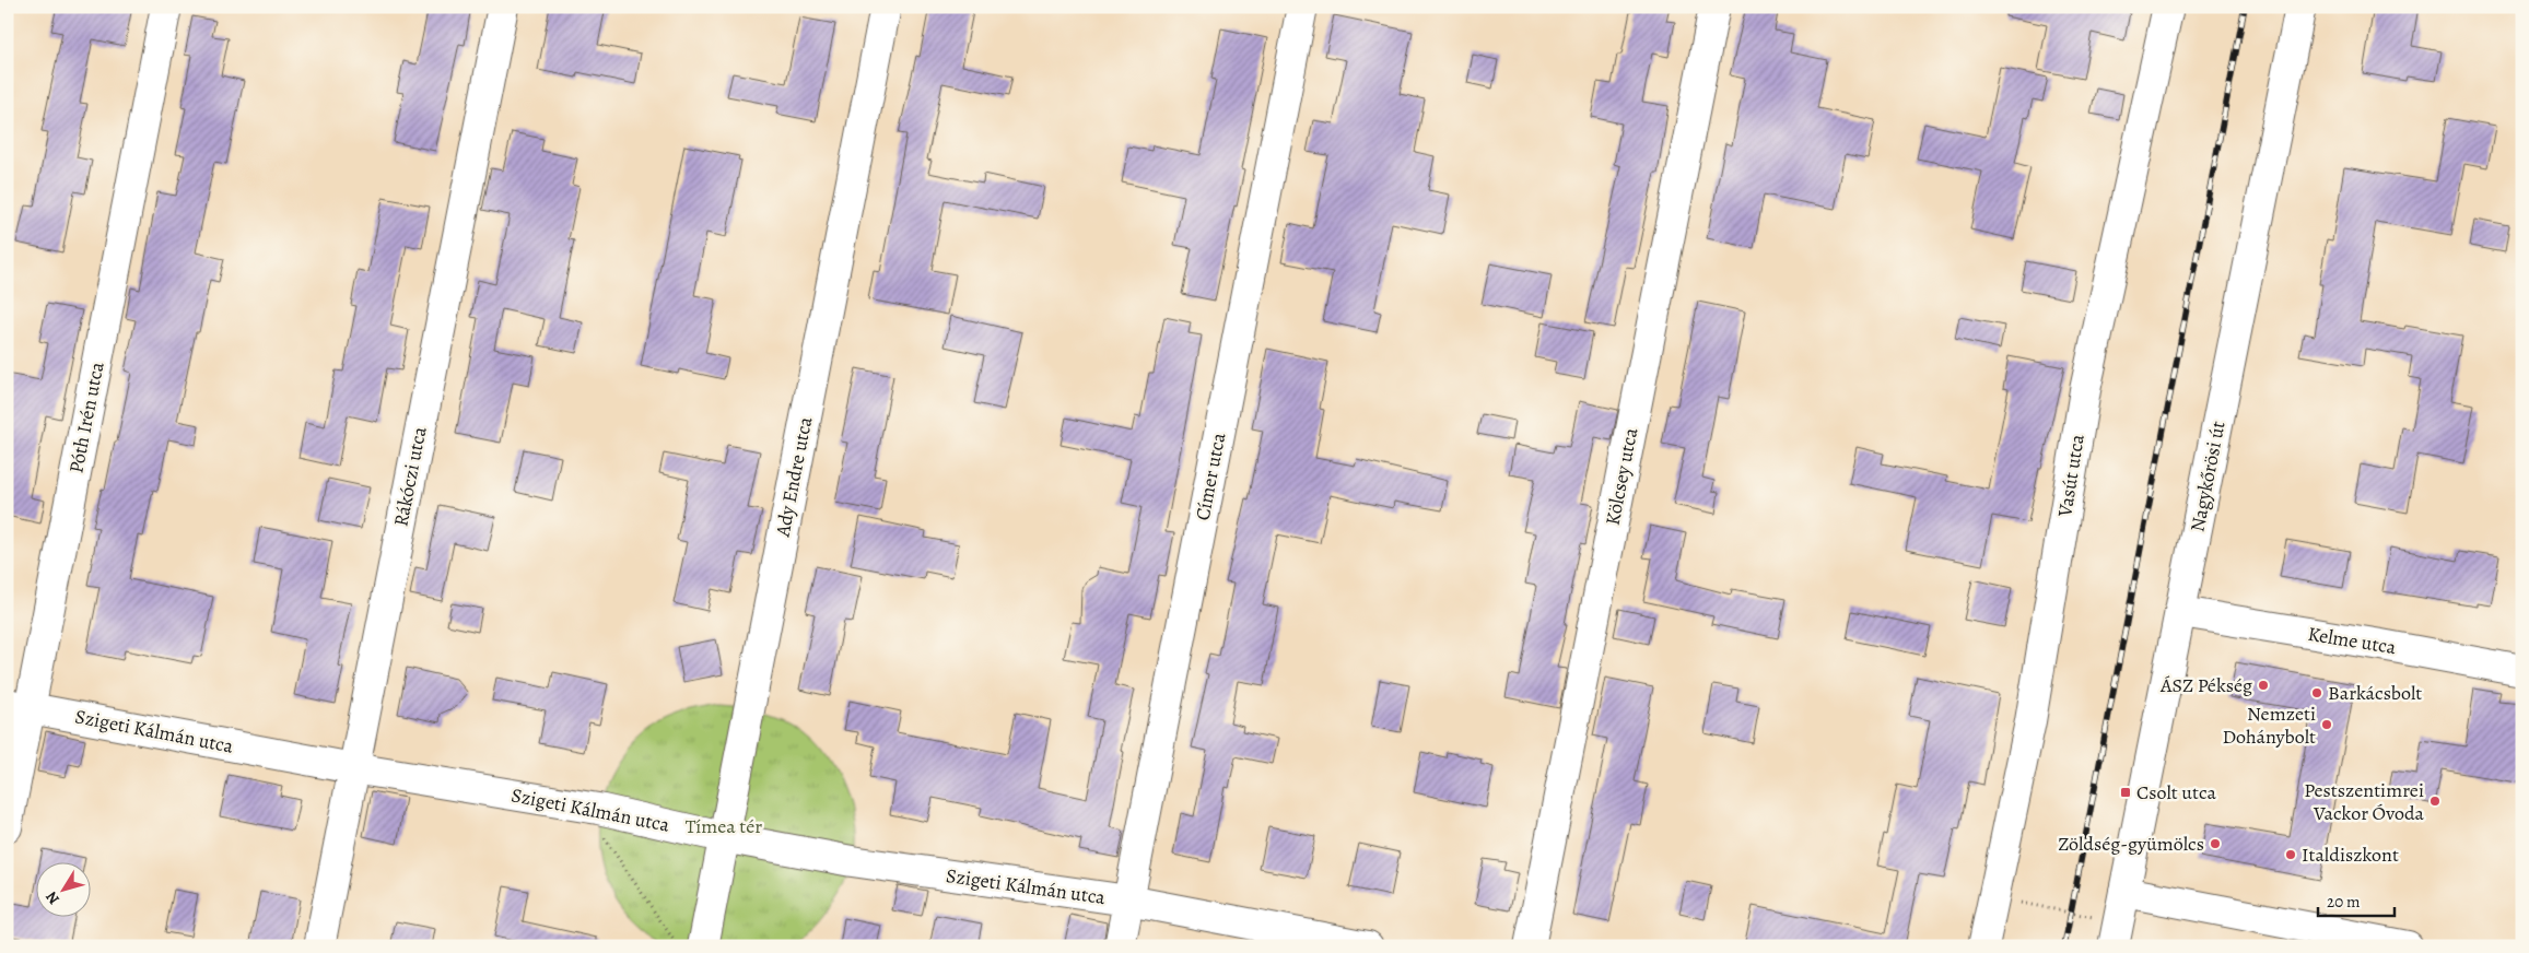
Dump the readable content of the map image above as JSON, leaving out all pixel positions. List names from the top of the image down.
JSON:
{
  "streets": {
    "street": [
      "Póth Irén utca",
      "Vasút utca",
      "Rákóczi utca",
      "Ady Endre utca",
      "Címer utca",
      "Kölcsey utca",
      "Nagykőrösi út",
      "Kelme utca",
      "Szigeti Kálmán utca"
    ]
  },
  "crossings": [
    ["Póth Irén utca", "Szigeti Kálmán utca"],
    ["Rákóczi utca", "Szigeti Kálmán utca"],
    ["Ady Endre utca", "Szigeti Kálmán utca"],
    ["Címer utca", "Szigeti Kálmán utca"],
    ["Nagykőrösi út", "Kelme utca"]
  ],
  "parks": ["Tímea tér"],
  "places": {
    "other": [
      "ÁSZ Pékség",
      "Barkácsbolt",
      "Nemzeti Dohánybolt",
      "Pestszentimrei Vackor Óvoda",
      "Zöldség-gyümölcs",
      "Italdiszkont"
    ],
    "transit": ["Csolt utca"]
  },
  "scale_bar": "20 m",
  "north": "bottom left"
}
